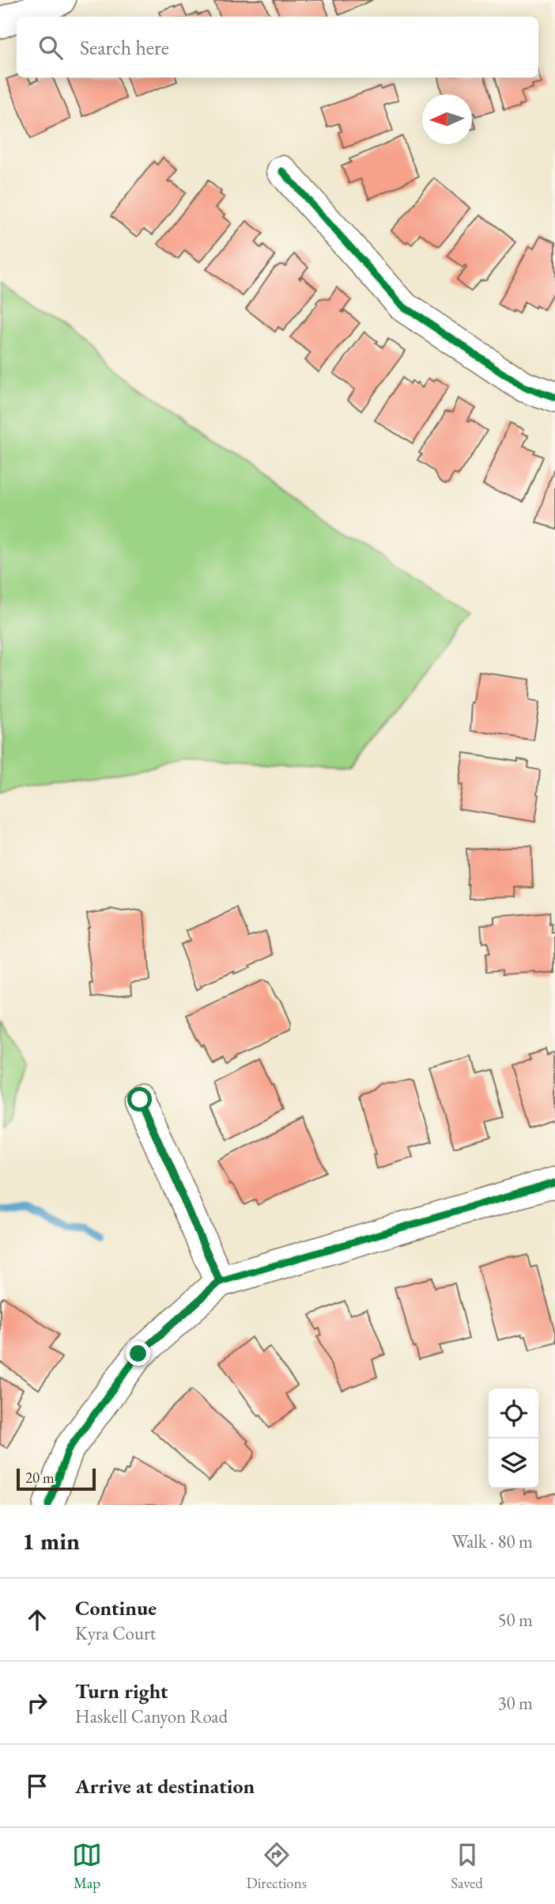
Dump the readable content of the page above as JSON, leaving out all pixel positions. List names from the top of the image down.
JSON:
{
  "scale_bar": "20 m",
  "north": "left",
  "page": {
    "search": "Search here",
    "scale": "20 m",
    "heading": ["1 min", "Walk · 80 m"],
    "list": [
      ["Continue", "Kyra Court", "50 m"],
      ["Turn right", "Haskell Canyon Road", "30 m"],
      "Arrive at destination"
    ],
    "nav": ["Map", "Directions", "Saved"]
  }
}
